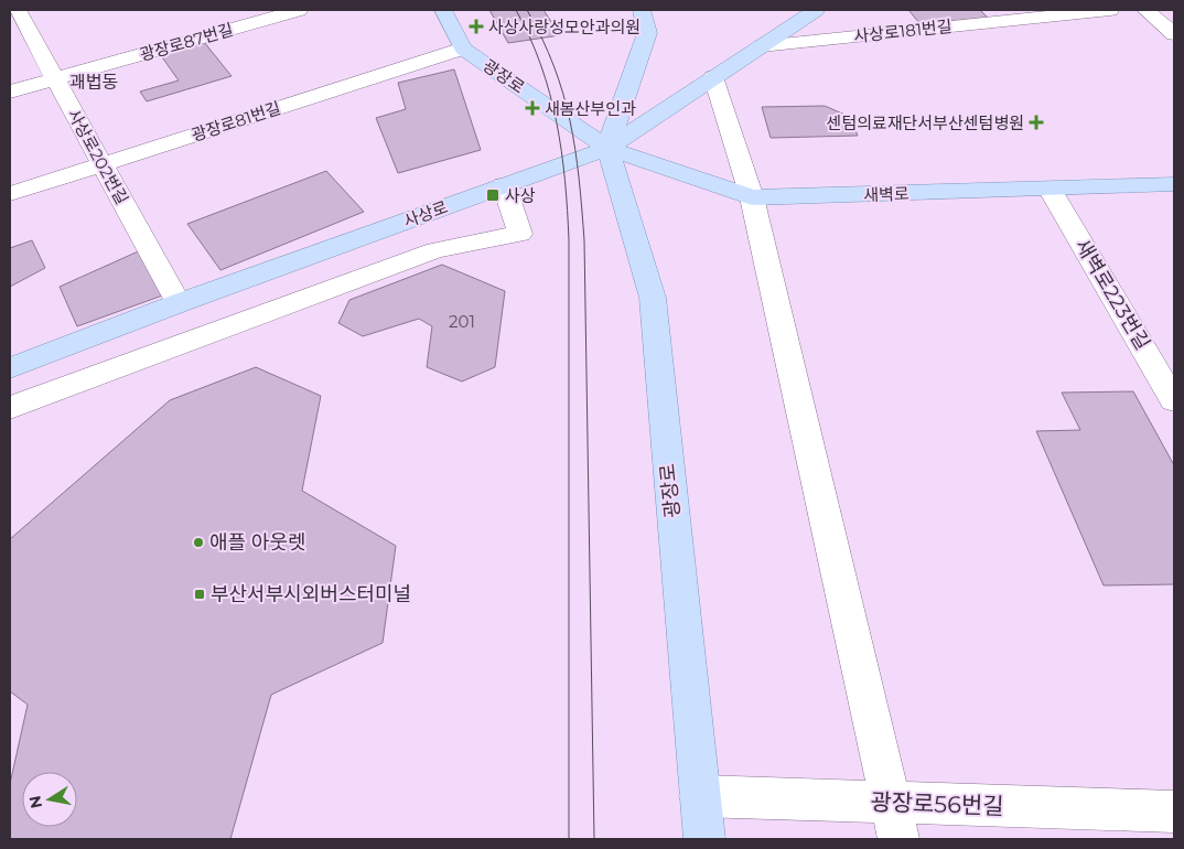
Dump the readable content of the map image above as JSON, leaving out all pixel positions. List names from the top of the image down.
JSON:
{
  "streets": {
    "main road": ["광장로", "새벽로", "사상로"],
    "street": [
      "사상로181번길",
      "광장로87번길",
      "광장로81번길",
      "사상로202번길",
      "새벽로223번길",
      "광장로56번길"
    ]
  },
  "crossings": [
    ["사상로181번길", "사상로"],
    ["광장로87번길", "사상로202번길"],
    ["광장로", "광장로81번길"],
    ["광장로", "새벽로"],
    ["광장로", "사상로"],
    ["광장로", "광장로56번길"],
    ["광장로81번길", "사상로202번길"],
    ["사상로202번길", "사상로"],
    ["새벽로", "사상로"],
    ["새벽로", "새벽로223번길"]
  ],
  "districts": ["괘법동"],
  "places": {
    "health": ["사상사랑성모안과의원", "새봄산부인과", "센텀의료재단서부산센텀병원"],
    "transit": ["사상", "부산서부시외버스터미널"],
    "other": ["애플 아웃렛"]
  },
  "house_numbers": ["201"],
  "north": "left"
}
